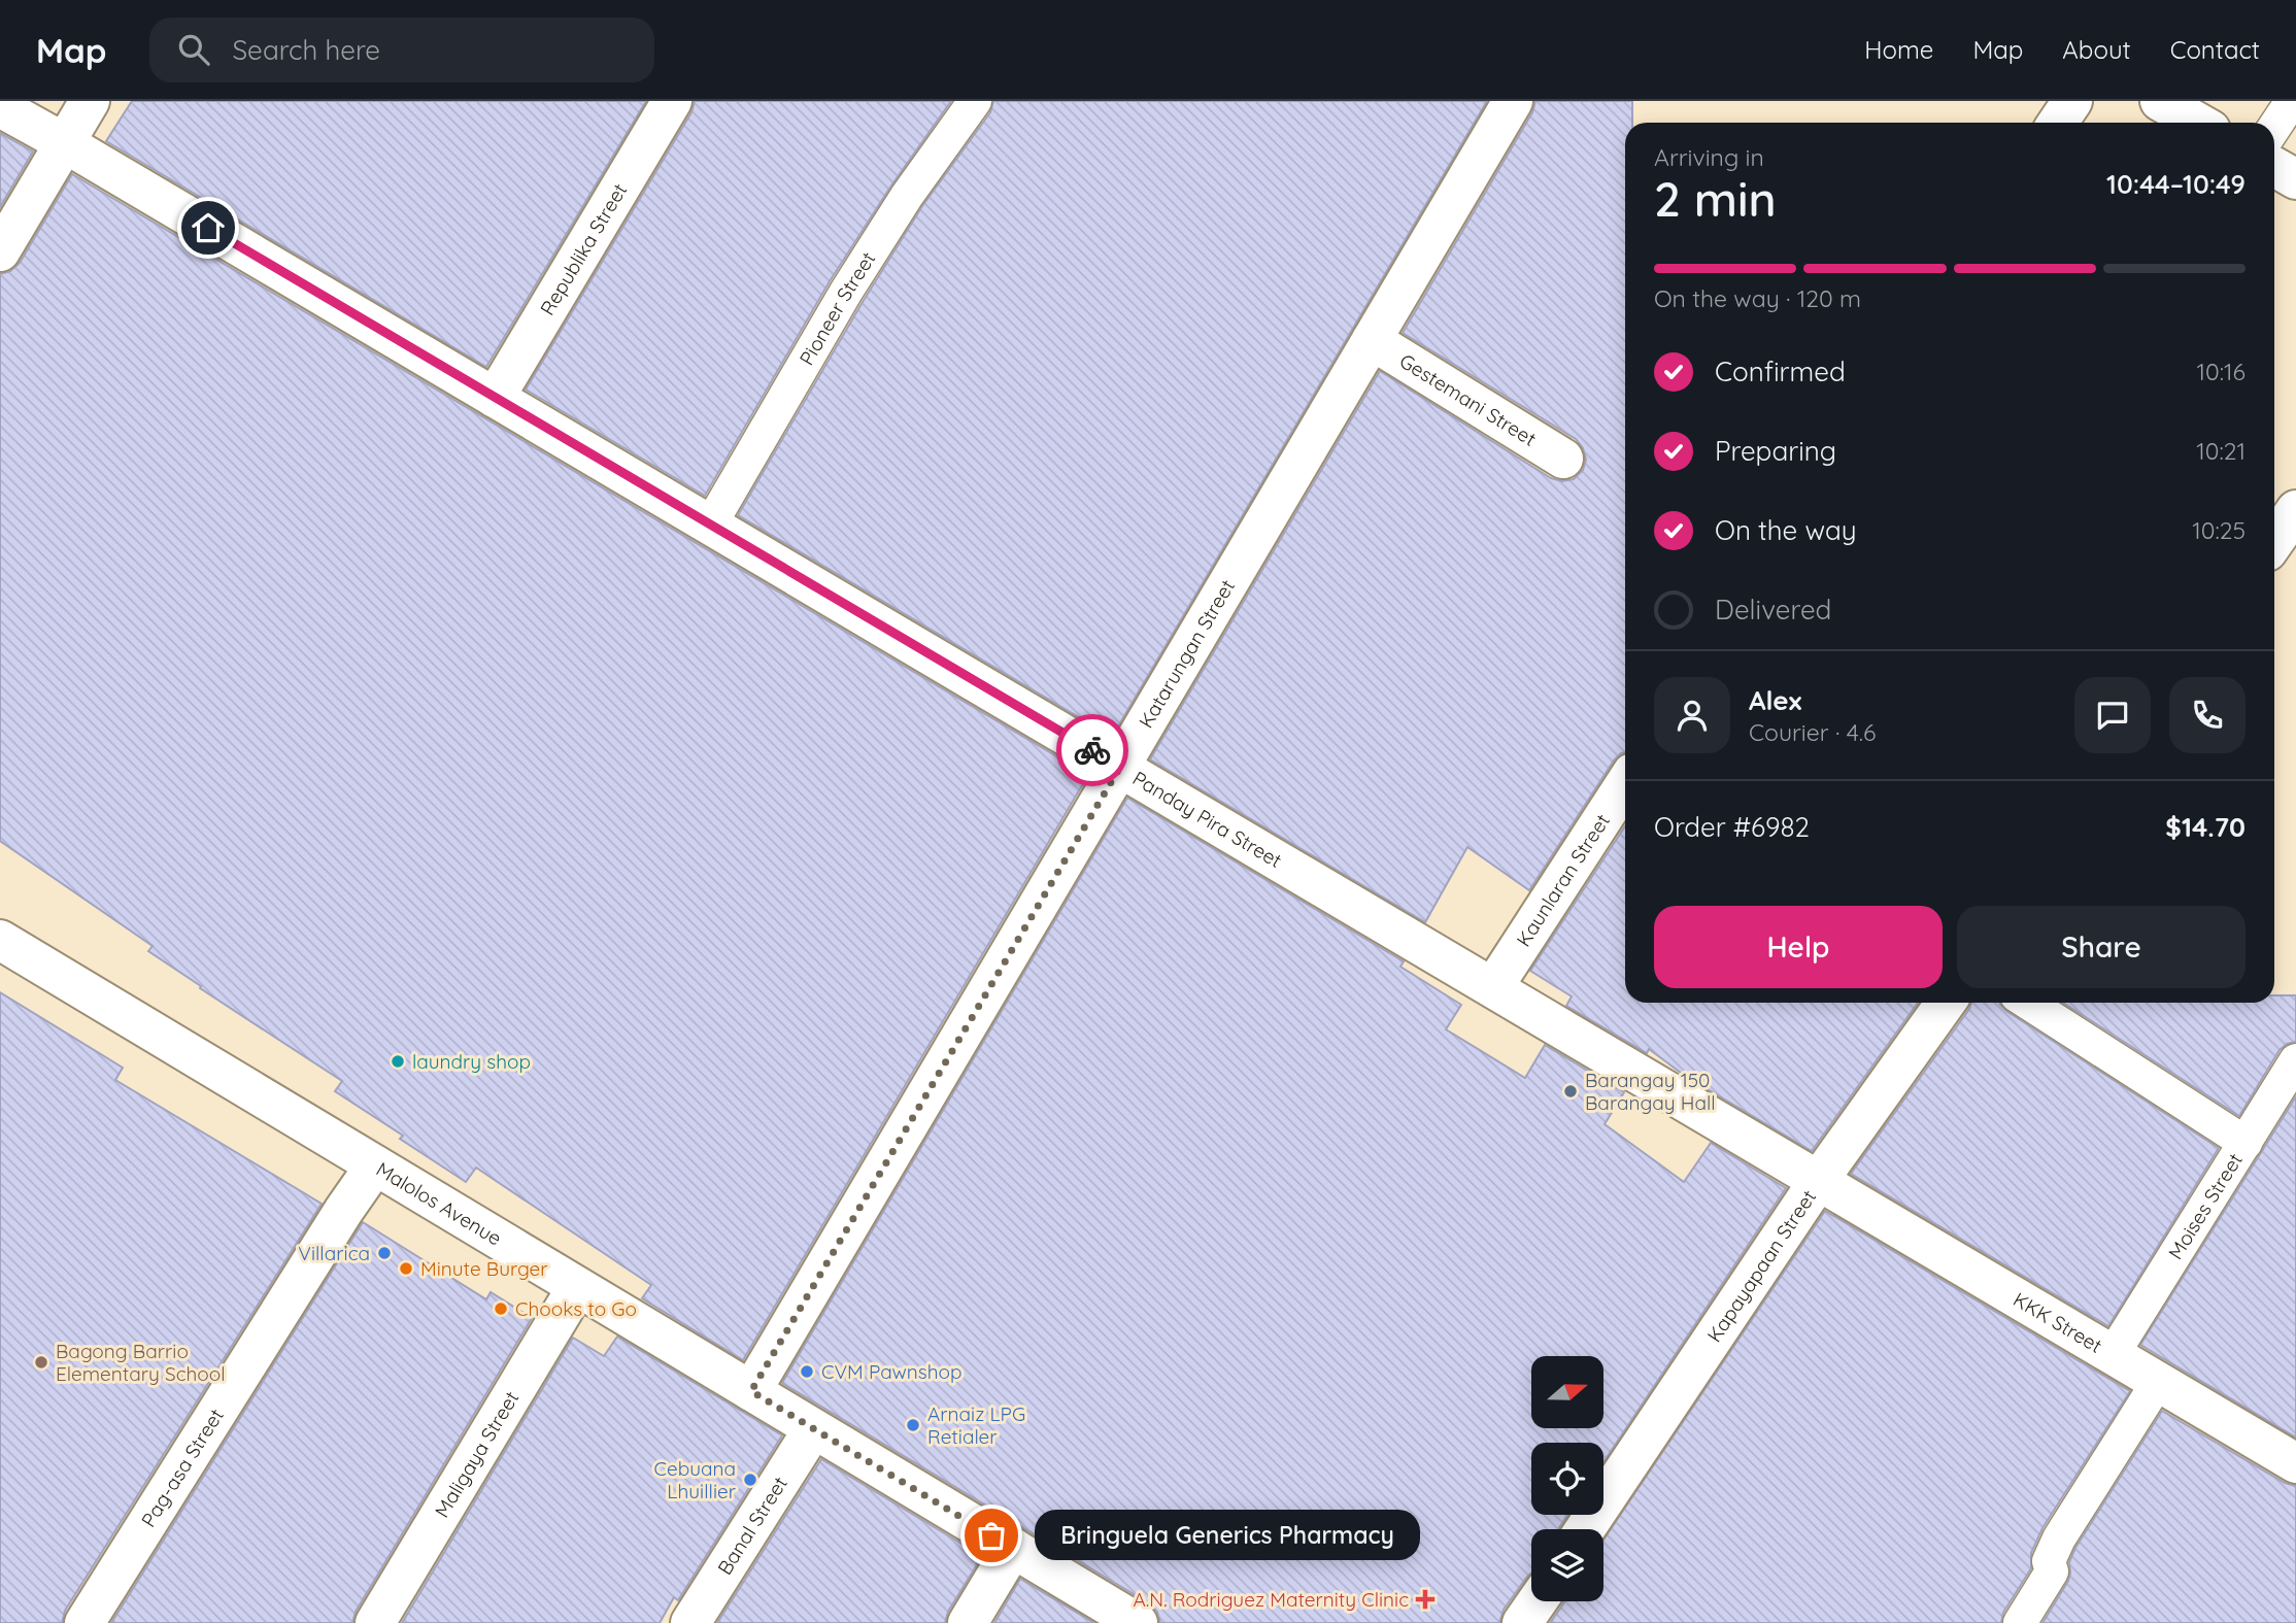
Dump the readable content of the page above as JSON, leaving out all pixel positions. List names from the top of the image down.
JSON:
{
  "streets": {
    "street": [
      "Republika Street",
      "Gestemani Street",
      "Katarungan Street",
      "Panday Pira Street",
      "Kaunlaran Street",
      "Malolos Avenue",
      "Kapayapaan Street",
      "KKK Street",
      "Maligaya Street",
      "Pag-asa Street",
      "Banal Street"
    ],
    "lane": ["Pioneer Street", "Moises Street"]
  },
  "crossings": [
    ["Republika Street", "Panday Pira Street"],
    ["Pioneer Street", "Panday Pira Street"],
    ["Gestemani Street", "Katarungan Street"],
    ["Katarungan Street", "Panday Pira Street"],
    ["Katarungan Street", "Malolos Avenue"],
    ["Panday Pira Street", "Kaunlaran Street"],
    ["Panday Pira Street", "Kapayapaan Street"],
    ["Panday Pira Street", "KKK Street"],
    ["Malolos Avenue", "Maligaya Street"],
    ["Malolos Avenue", "Pag-asa Street"],
    ["Malolos Avenue", "Banal Street"],
    ["Moises Street", "KKK Street"],
    ["Kapayapaan Street", "KKK Street"]
  ],
  "places": {
    "other": [
      "laundry shop",
      "Barangay 150 Barangay Hall",
      "Villarica",
      "Minute Burger",
      "Chooks to Go",
      "Bagong Barrio Elementary School",
      "CVM Pawnshop",
      "Arnaiz LPG Retialer",
      "Cebuana Lhuillier",
      "Bringuela Generics Pharmacy"
    ],
    "health": ["A.N. Rodriguez Maternity Clinic"]
  },
  "north": "right",
  "page": {
    "header": "Map",
    "search": "Search here",
    "nav": [
      "Home",
      "Map",
      "About",
      "Contact"
    ],
    "heading": ["2 min", "Arriving in", "10:44–10:49"],
    "panel": [
      "Alex",
      "Courier · 4.6",
      "Order #6982",
      "$14.70"
    ],
    "bar": "On the way · 120 m",
    "list": [
      ["Confirmed", "10:16"],
      ["Preparing", "10:21"],
      ["On the way", "10:25"],
      "Delivered"
    ],
    "buttons": ["Help", "Share"],
    "bubble": "Bringuela Generics Pharmacy"
  }
}
